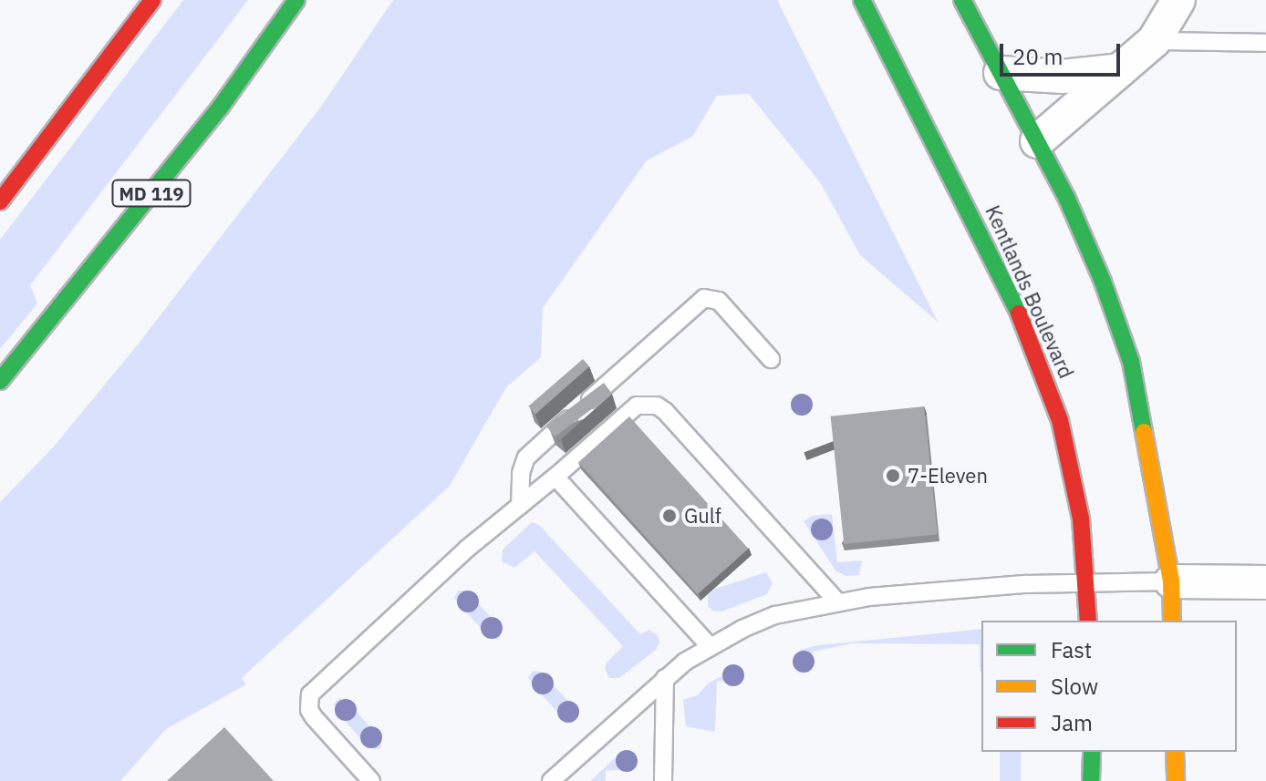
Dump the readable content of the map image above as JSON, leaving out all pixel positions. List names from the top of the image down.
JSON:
{
  "streets": {
    "street": ["MD 119", "Kentlands Boulevard"]
  },
  "places": ["7-Eleven", "Gulf"],
  "legend": ["Fast", "Slow", "Jam"],
  "scale_bar": "20 m"
}
